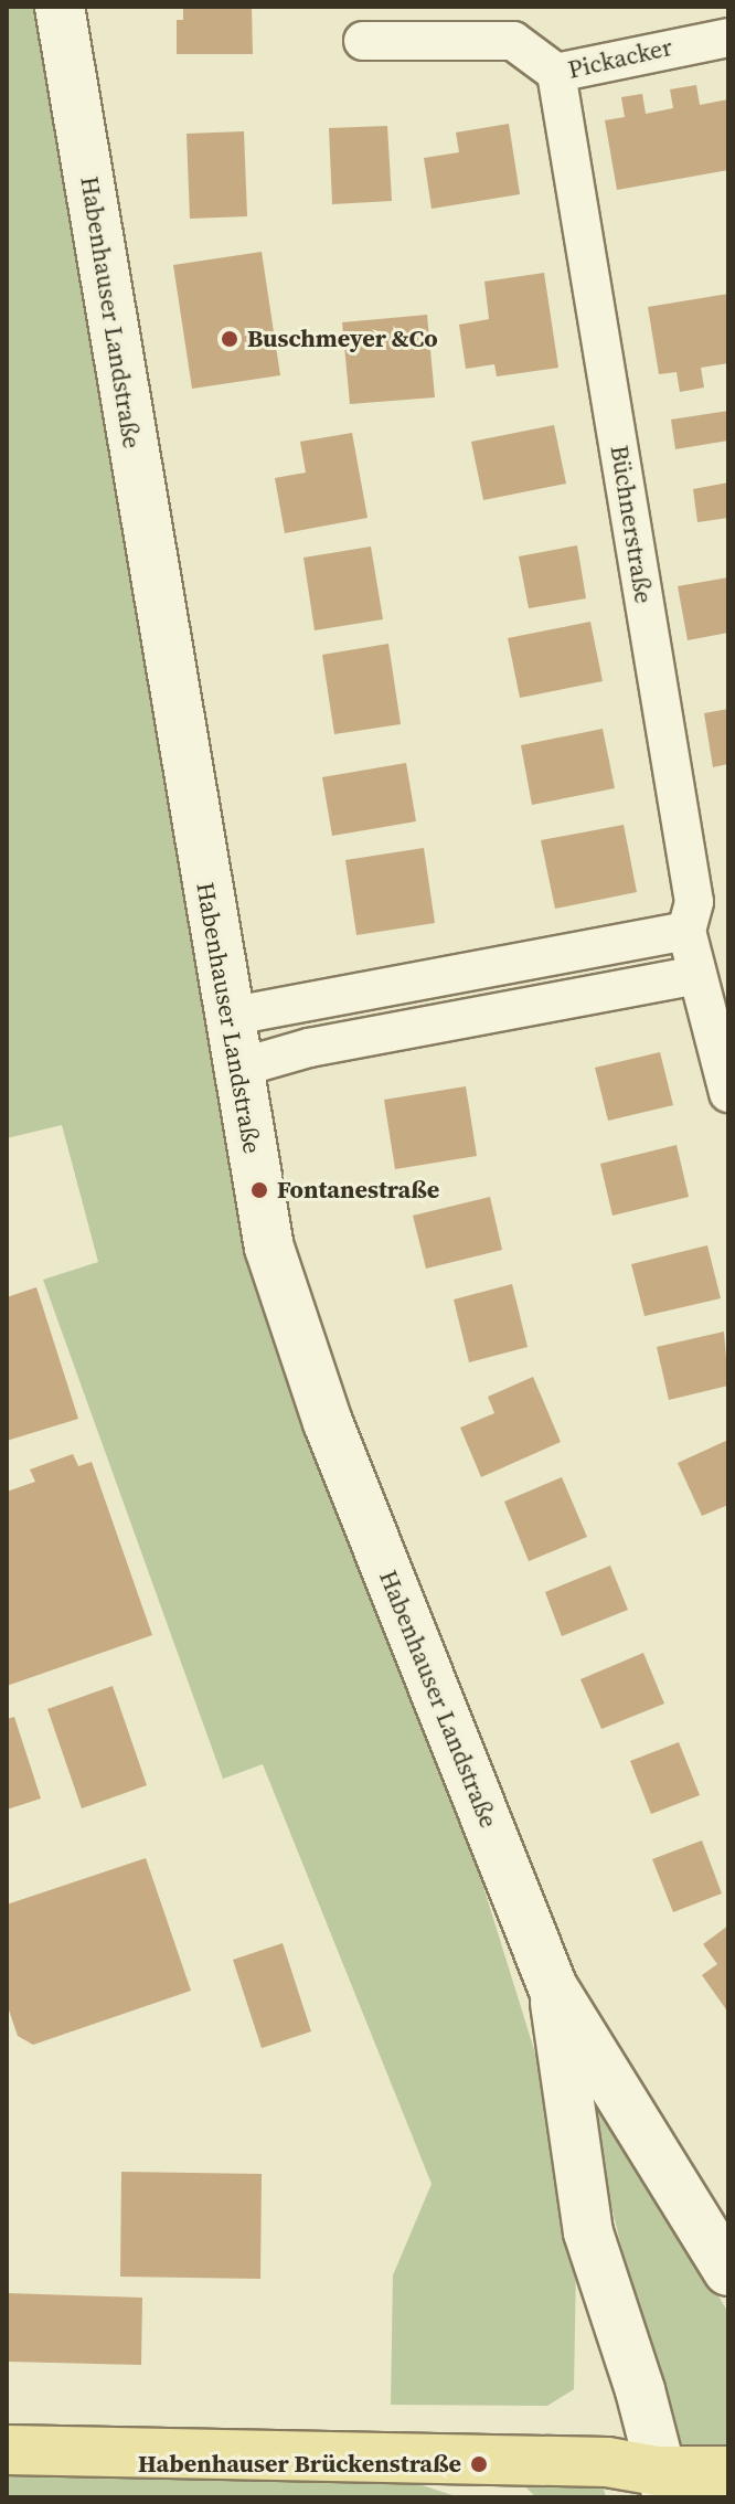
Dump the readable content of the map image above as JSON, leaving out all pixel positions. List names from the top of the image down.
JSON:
{
  "streets": {
    "street": ["Pickacker", "Habenhauser Landstraße", "Büchnerstraße"]
  },
  "crossings": [
    ["Pickacker", "Büchnerstraße"]
  ],
  "places": ["Buschmeyer &Co", "Fontanestraße", "Habenhauser Brückenstraße"]
}
